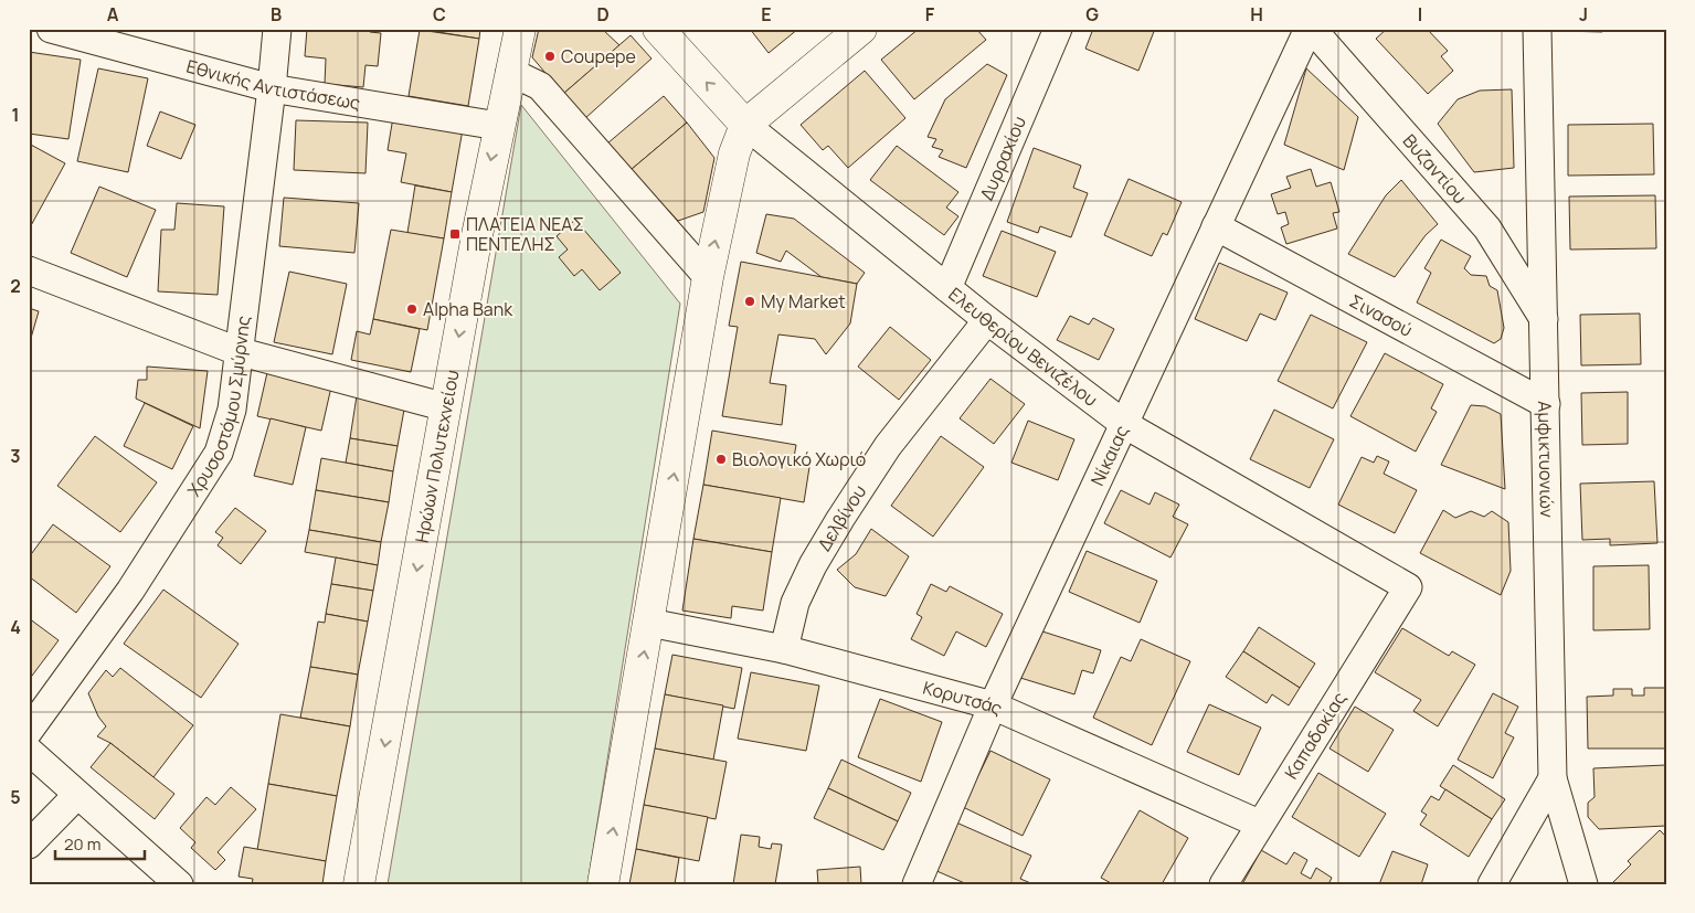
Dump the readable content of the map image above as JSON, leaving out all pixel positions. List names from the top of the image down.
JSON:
{
  "streets": {
    "main road": ["Ηρώων Πολυτεχνείου"],
    "street": [
      "Εθνικής Αντιστάσεως",
      "Δυρραχίου",
      "Βυζαντίου",
      "Σινασού",
      "Ελευθερίου Βενιζέλου",
      "Χρυσοστόμου Σμύρνης",
      "Νίκαιας",
      "Αμφικτυονιών",
      "Δελβίνου",
      "Κορυτσάς",
      "Καπαδοκίας"
    ]
  },
  "crossings": [
    ["Εθνικής Αντιστάσεως", "Χρυσοστόμου Σμύρνης"],
    ["Εθνικής Αντιστάσεως", "Ηρώων Πολυτεχνείου"],
    ["Δυρραχίου", "Ελευθερίου Βενιζέλου"],
    ["Βυζαντίου", "Νίκαιας"],
    ["Βυζαντίου", "Αμφικτυονιών"],
    ["Σινασού", "Νίκαιας"],
    ["Σινασού", "Αμφικτυονιών"],
    ["Ελευθερίου Βενιζέλου", "Νίκαιας"],
    ["Ελευθερίου Βενιζέλου", "Δελβίνου"],
    ["Ελευθερίου Βενιζέλου", "Καπαδοκίας"],
    ["Νίκαιας", "Κορυτσάς"],
    ["Δελβίνου", "Κορυτσάς"],
    ["Κορυτσάς", "Καπαδοκίας"]
  ],
  "places": {
    "other": [
      "Coupepe",
      "My Market",
      "Alpha Bank",
      "Βιολογικό Χωριό"
    ],
    "transit": ["ΠΛΑΤΕΙΑ ΝΕΑΣ ΠΕΝΤΕΛΗΣ"]
  },
  "scale_bar": "20 m",
  "grid": {
    "columns": [
      "A",
      "B",
      "C",
      "D",
      "E",
      "F",
      "G",
      "H",
      "I",
      "J"
    ],
    "rows": [
      "1",
      "2",
      "3",
      "4",
      "5"
    ]
  }
}
